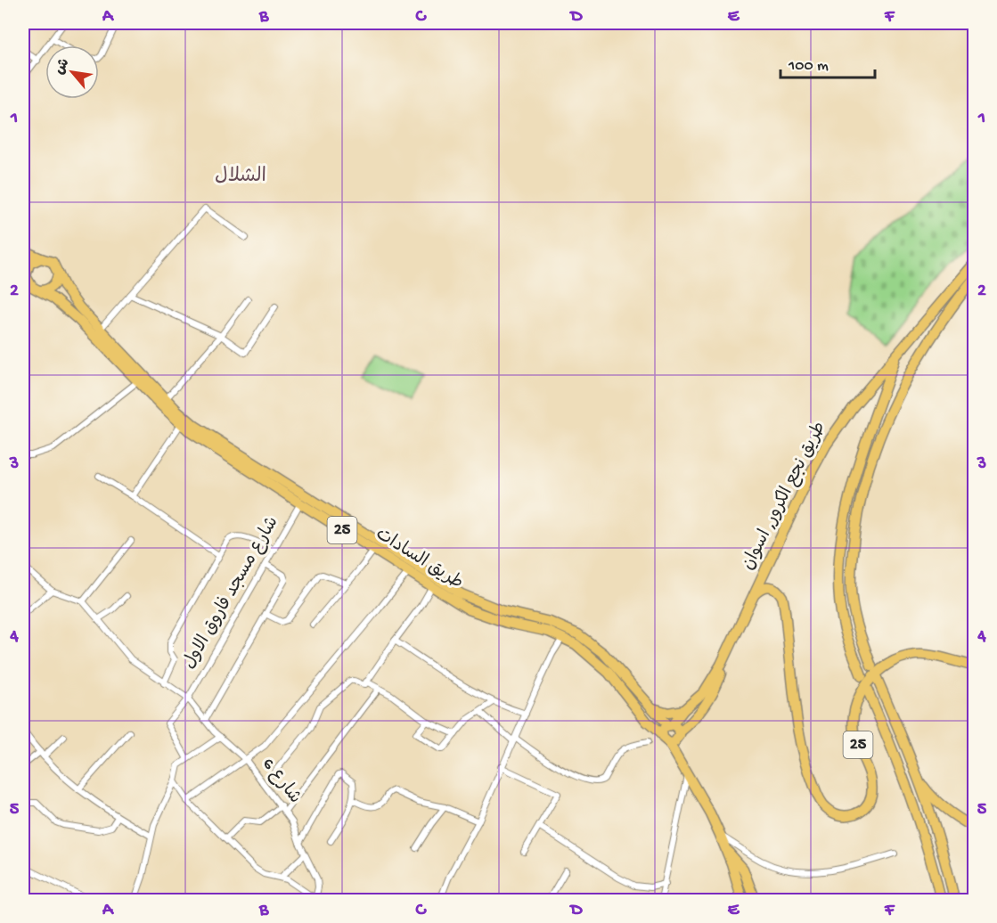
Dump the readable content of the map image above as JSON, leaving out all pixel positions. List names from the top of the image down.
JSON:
{
  "streets": {
    "main road": ["طريق نجع الكرور, اسوان", "25", "طريق السادات"],
    "street": ["شارع مسجد فاروق الاول", "شارع 6"]
  },
  "crossings": [
    ["طريق نجع الكرور, اسوان", "25"],
    ["طريق نجع الكرور, اسوان", "طريق السادات"],
    ["طريق السادات", "شارع مسجد فاروق الاول"],
    ["شارع مسجد فاروق الاول", "شارع 6"]
  ],
  "districts": ["الشلال"],
  "scale_bar": "100 m",
  "north": "top left",
  "grid": {
    "columns": [
      "A",
      "B",
      "C",
      "D",
      "E",
      "F"
    ],
    "rows": [
      "1",
      "2",
      "3",
      "4",
      "5"
    ]
  }
}
